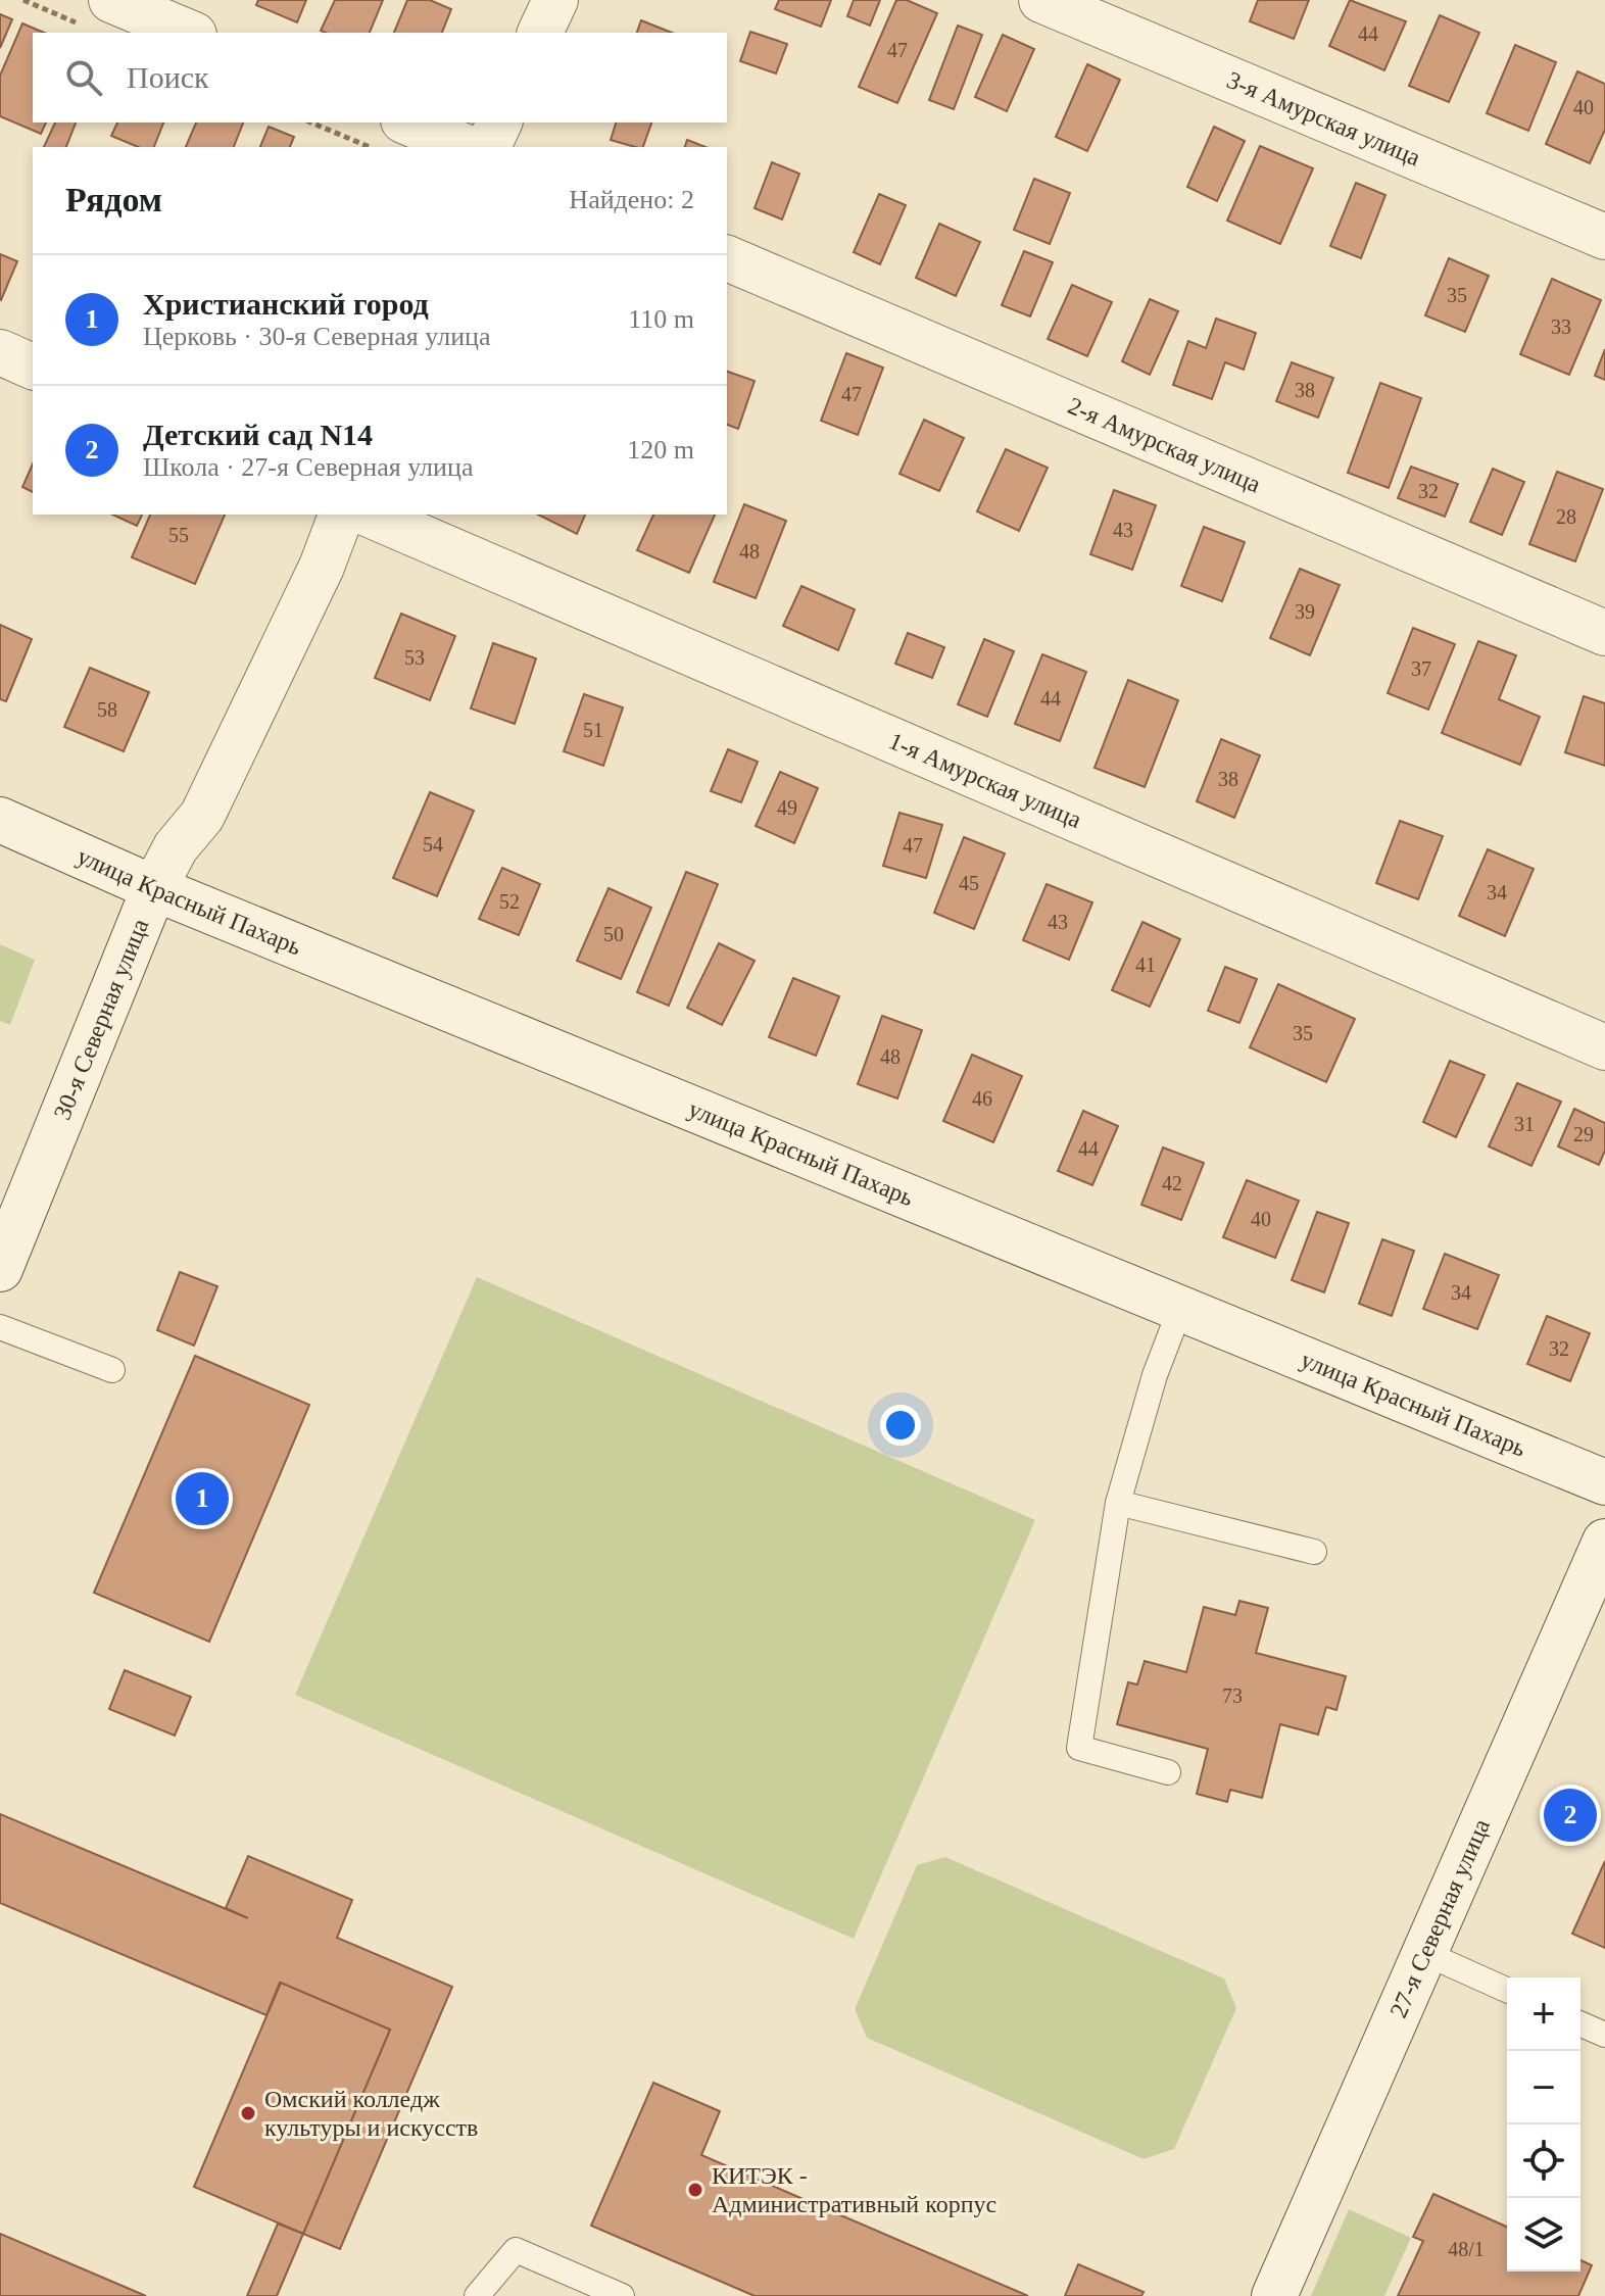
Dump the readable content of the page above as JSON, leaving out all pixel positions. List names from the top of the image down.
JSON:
{
  "streets": {
    "street": [
      "3-я Амурская улица",
      "2-я Амурская улица",
      "1-я Амурская улица",
      "улица Красный Пахарь",
      "30-я Северная улица",
      "27-я Северная улица"
    ]
  },
  "crossings": [
    ["улица Красный Пахарь", "30-я Северная улица"]
  ],
  "places": ["Омский колледж культуры и искусств", "КИТЭК - Административный корпус"],
  "house_numbers": [
    "44",
    "47",
    "40",
    "35",
    "33",
    "38",
    "47",
    "32",
    "28",
    "43",
    "55",
    "48",
    "39",
    "53",
    "37",
    "44",
    "58",
    "51",
    "38",
    "49",
    "54",
    "47",
    "45",
    "34",
    "52",
    "43",
    "50",
    "41",
    "35",
    "48",
    "46",
    "31",
    "29",
    "44",
    "42",
    "40",
    "34",
    "32",
    "73",
    "48/1"
  ],
  "page": {
    "search": "Поиск",
    "heading": ["Рядом", "Найдено: 2"],
    "list": [
      {
        "mark": "1",
        "name": "Христианский город",
        "note": "Церковь · 30-я Северная улица",
        "value": "110 m"
      },
      {
        "mark": "2",
        "name": "Детский сад N14",
        "note": "Школа · 27-я Северная улица",
        "value": "120 m"
      }
    ],
    "pins": ["1", "2"],
    "map_buttons": ["+", "−"]
  }
}
